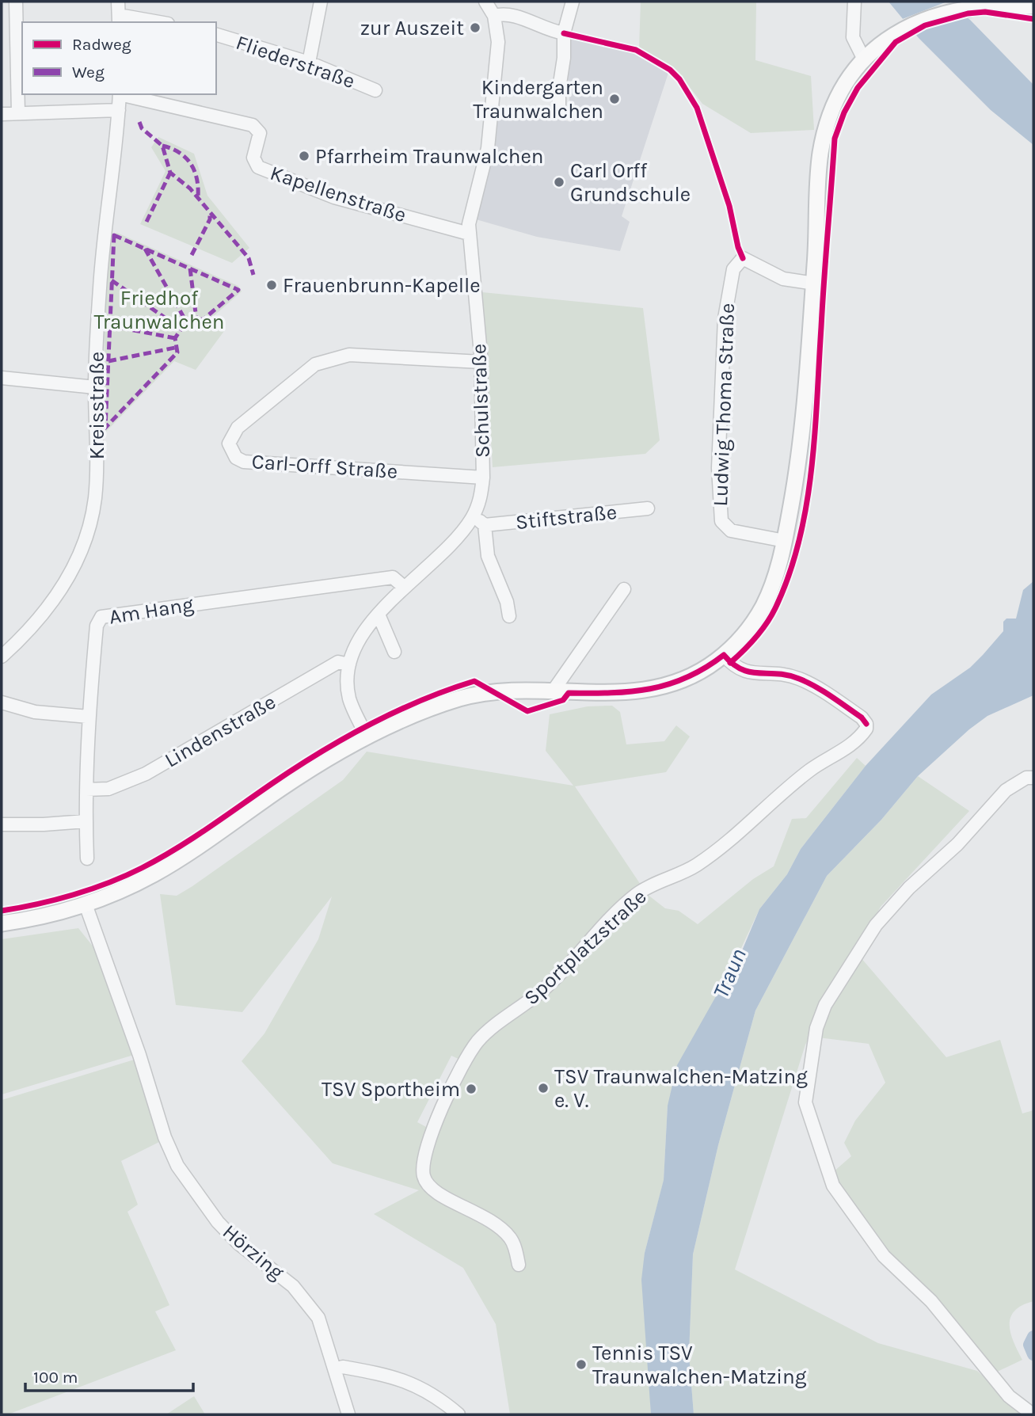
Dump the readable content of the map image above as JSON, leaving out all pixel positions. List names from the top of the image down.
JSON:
{
  "streets": {
    "street": [
      "Fliederstraße",
      "Kapellenstraße",
      "Schulstraße",
      "Ludwig Thoma Straße",
      "Kreisstraße",
      "Carl-Orff Straße",
      "Stiftstraße",
      "Am Hang",
      "Lindenstraße",
      "Sportplatzstraße",
      "Hörzing"
    ]
  },
  "crossings": [
    ["Kapellenstraße", "Schulstraße"],
    ["Schulstraße", "Carl-Orff Straße"],
    ["Schulstraße", "Am Hang"],
    ["Schulstraße", "Lindenstraße"],
    ["Am Hang", "Lindenstraße"]
  ],
  "water": ["Traun"],
  "parks": ["Friedhof Traunwalchen"],
  "places": [
    "zur Auszeit",
    "Kindergarten Traunwalchen",
    "Pfarrheim Traunwalchen",
    "Carl Orff Grundschule",
    "Frauenbrunn-Kapelle",
    "TSV Traunwalchen-Matzing e. V.",
    "TSV Sportheim",
    "Tennis TSV Traunwalchen-Matzing"
  ],
  "legend": ["Radweg", "Weg"],
  "scale_bar": "100 m"
}
